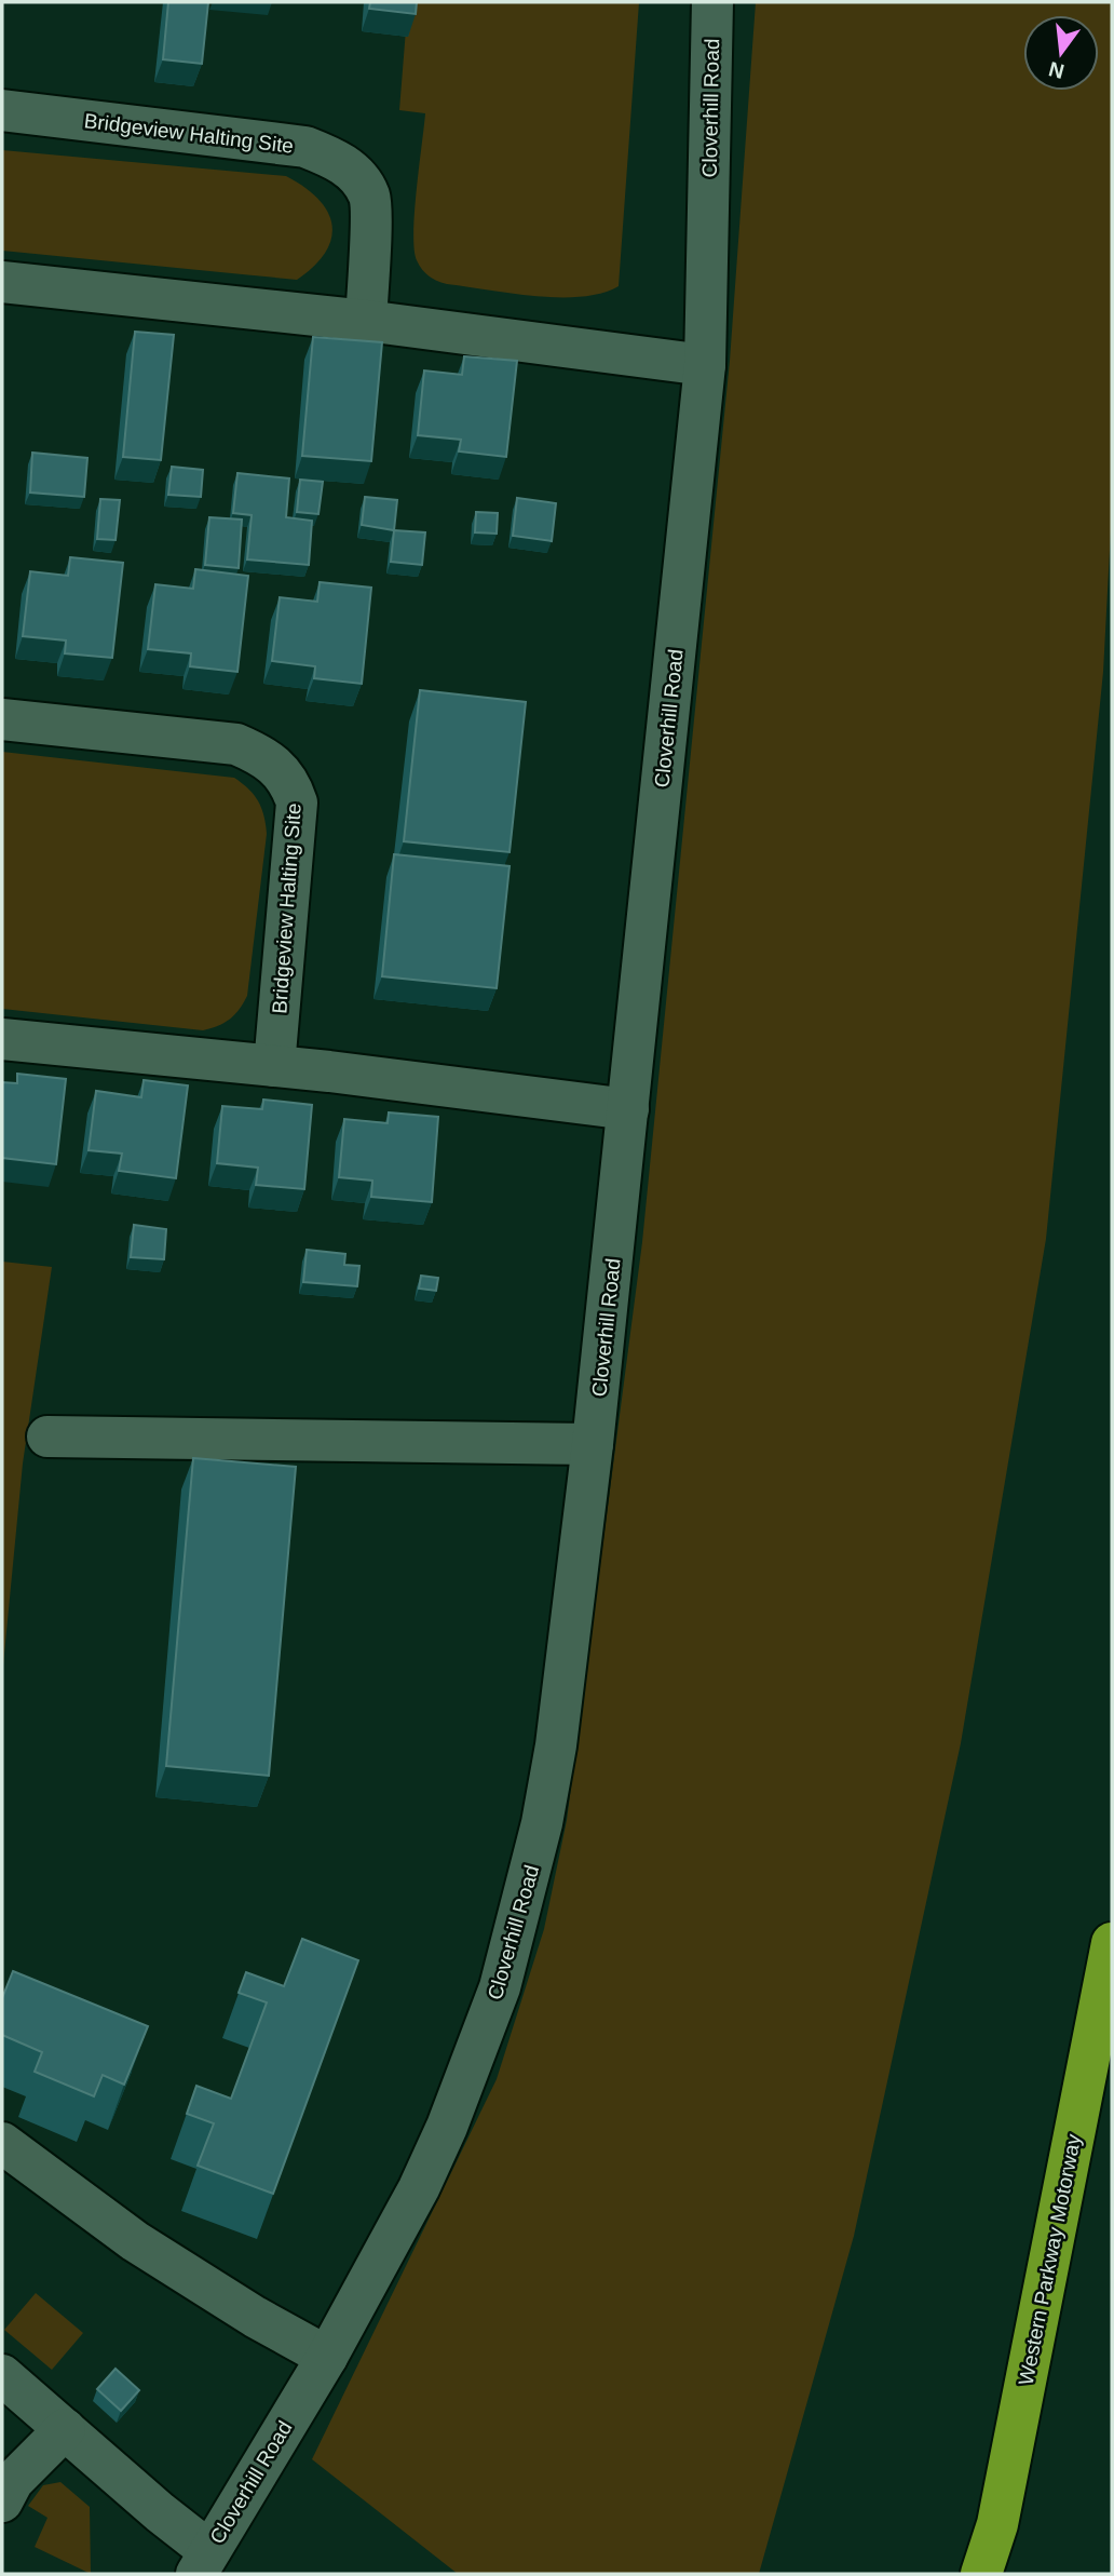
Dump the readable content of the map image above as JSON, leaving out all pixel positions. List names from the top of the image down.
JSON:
{
  "streets": {
    "highway": ["Western Parkway Motorway"],
    "street": ["Cloverhill Road", "Bridgeview Halting Site"]
  },
  "north": "bottom"
}
